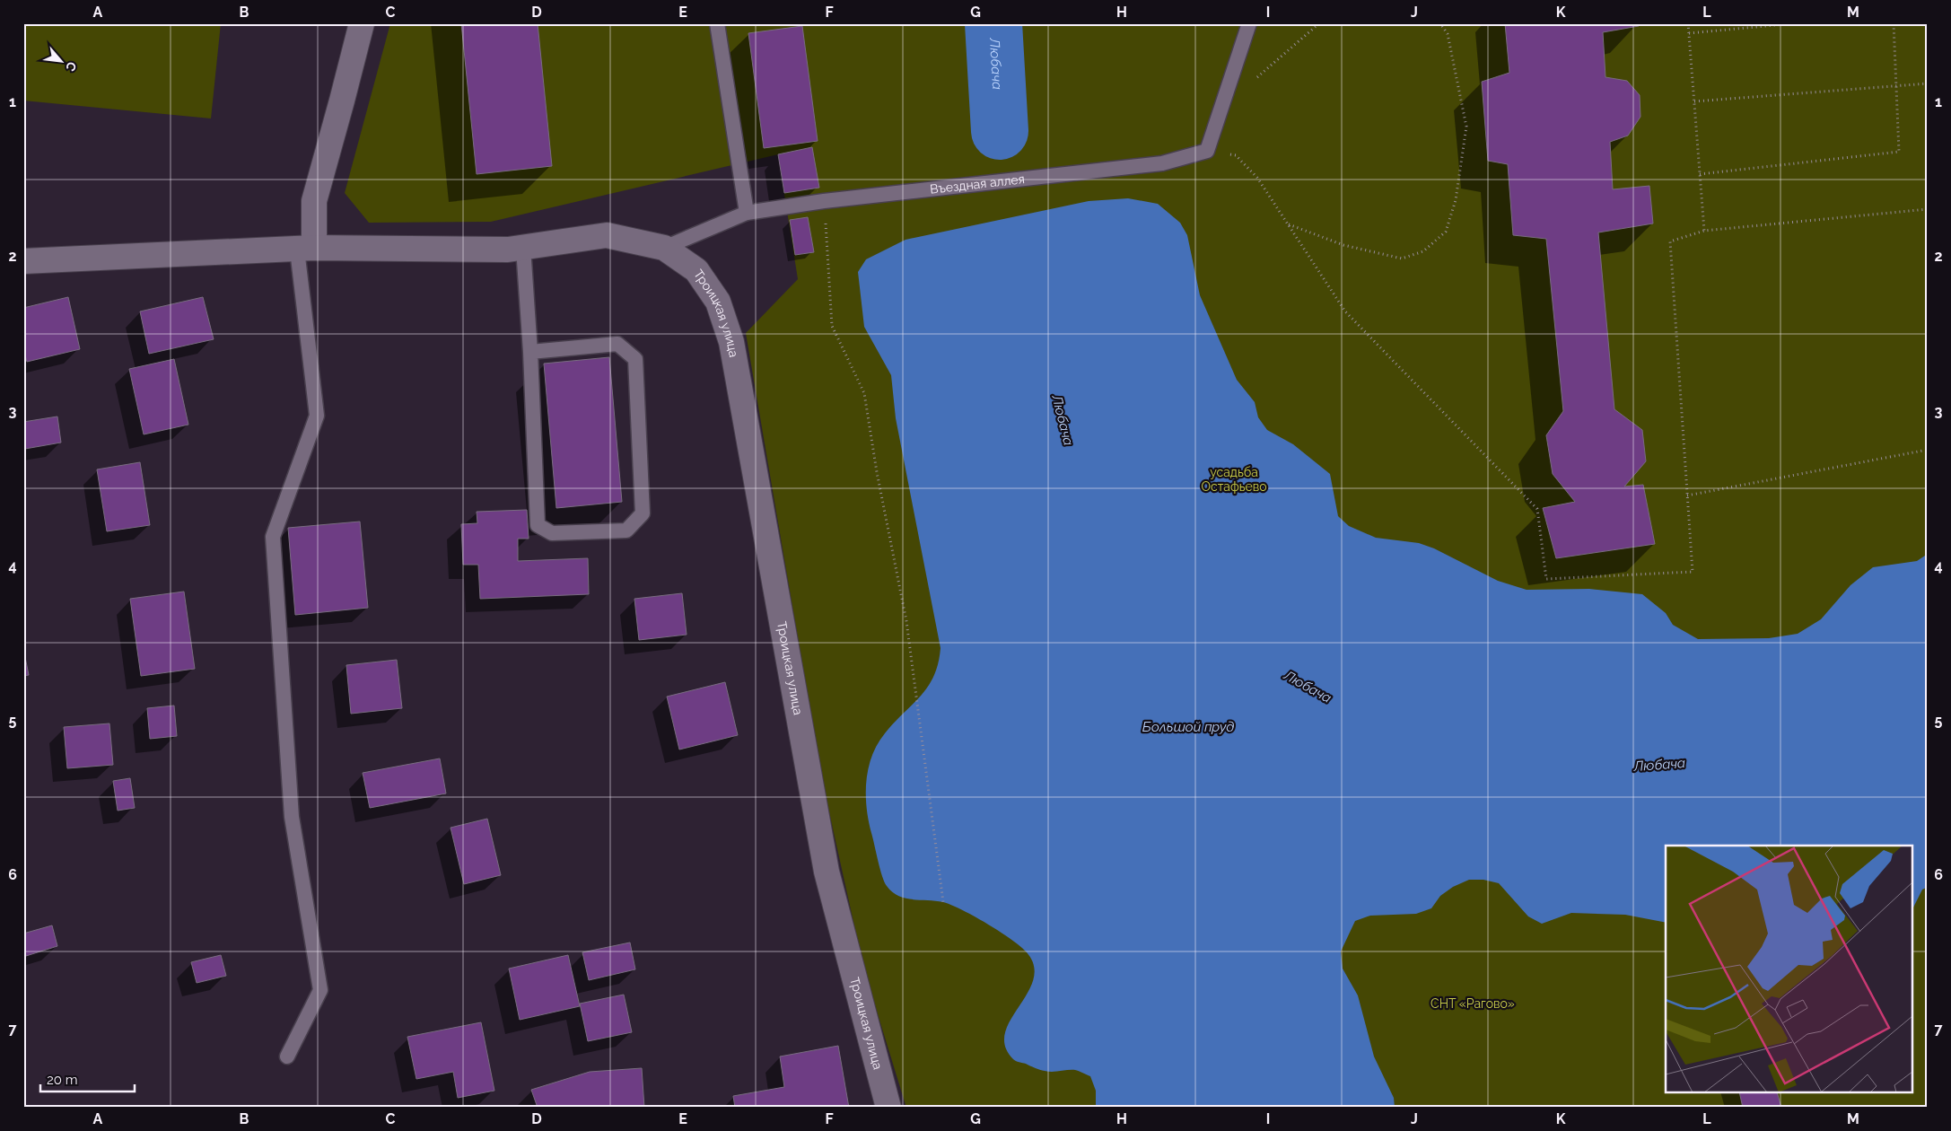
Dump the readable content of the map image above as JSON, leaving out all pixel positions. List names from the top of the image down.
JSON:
{
  "streets": {
    "street": ["Троицкая улица"],
    "lane": ["Въездная аллея"]
  },
  "crossings": [
    ["Въездная аллея", "Троицкая улица"]
  ],
  "water": ["Любача", "Большой пруд"],
  "parks": ["усадьба Остафьево", "СНТ «Рагово»"],
  "scale_bar": "20 m",
  "north": "bottom right",
  "grid": {
    "columns": [
      "A",
      "B",
      "C",
      "D",
      "E",
      "F",
      "G",
      "H",
      "I",
      "J",
      "K",
      "L",
      "M"
    ],
    "rows": [
      "1",
      "2",
      "3",
      "4",
      "5",
      "6",
      "7"
    ]
  }
}
